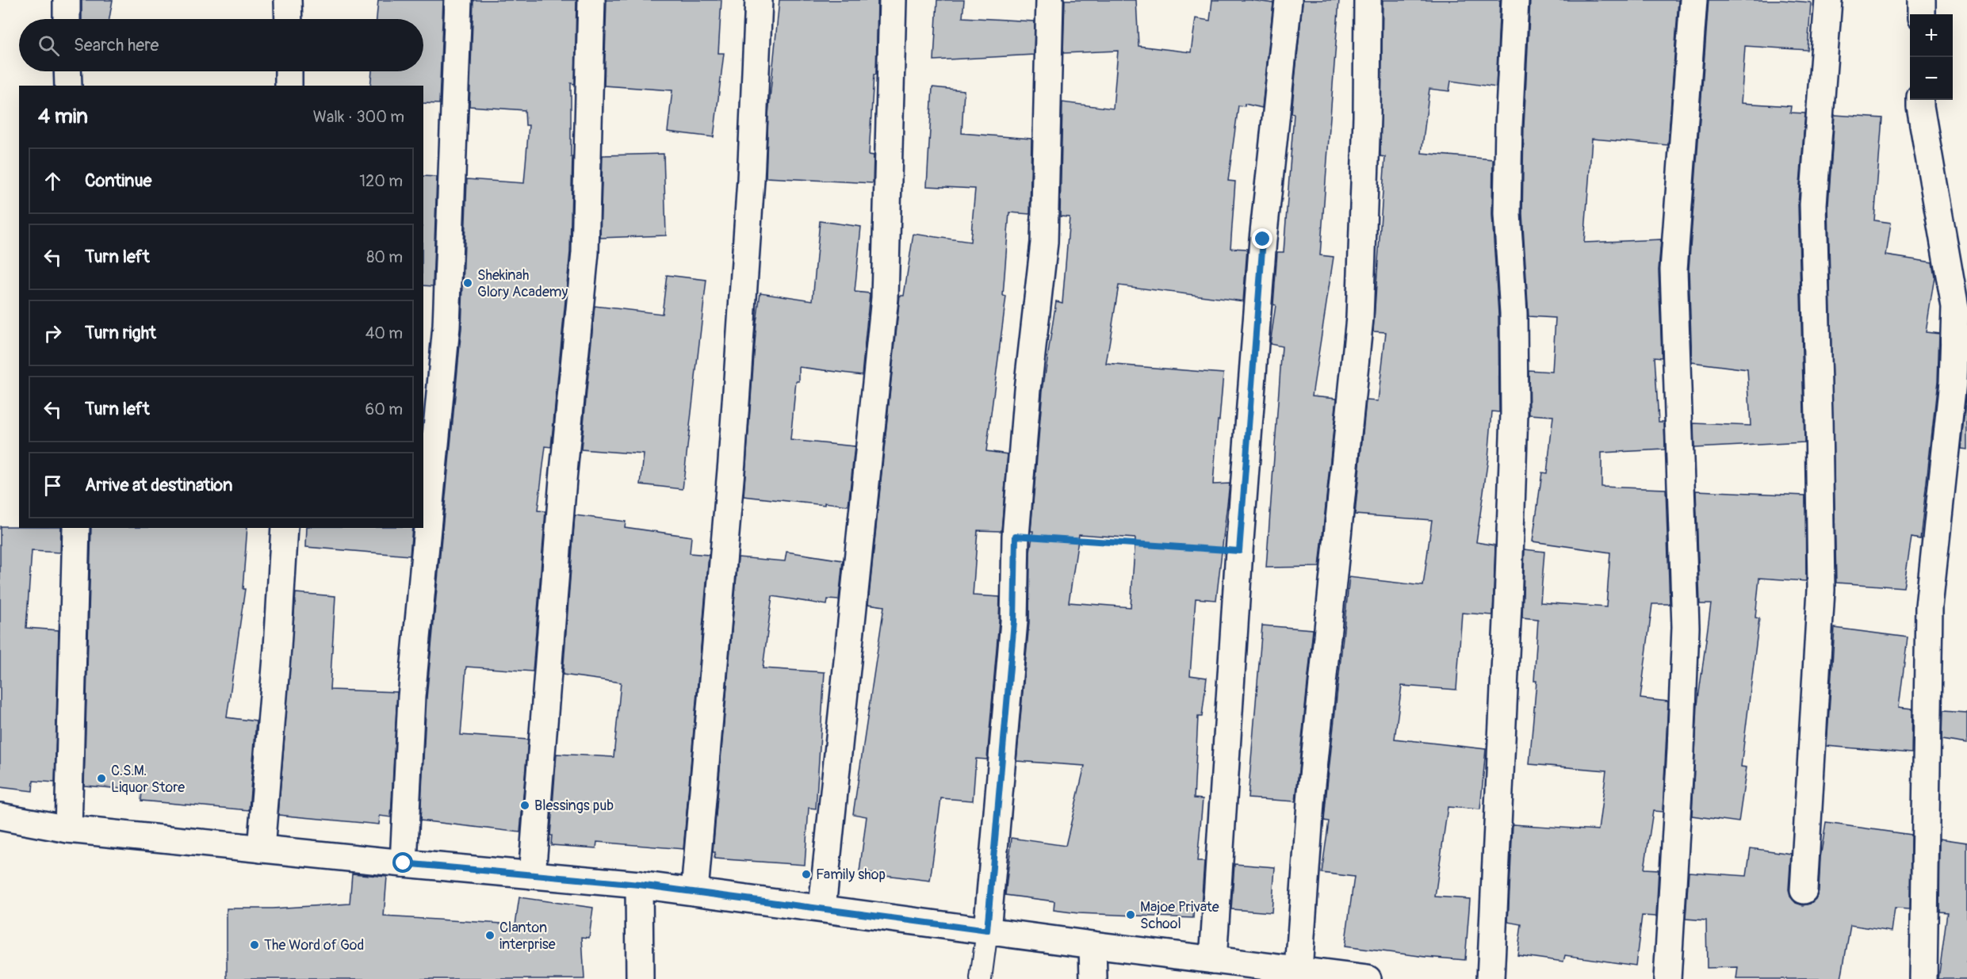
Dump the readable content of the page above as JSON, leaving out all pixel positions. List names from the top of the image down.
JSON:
{
  "places": [
    "Shekinah Glory Academy",
    "C.S.M. Liquor Store",
    "Blessings pub",
    "Family shop",
    "Majoe Private School",
    "Clanton interprise",
    "The Word of God"
  ],
  "page": {
    "map_buttons": ["+", "−"],
    "search": "Search here",
    "heading": ["4 min", "Walk · 300 m"],
    "list": [
      ["Continue", "120 m"],
      ["Turn left", "80 m"],
      ["Turn right", "40 m"],
      ["Turn left", "60 m"],
      "Arrive at destination"
    ]
  }
}
